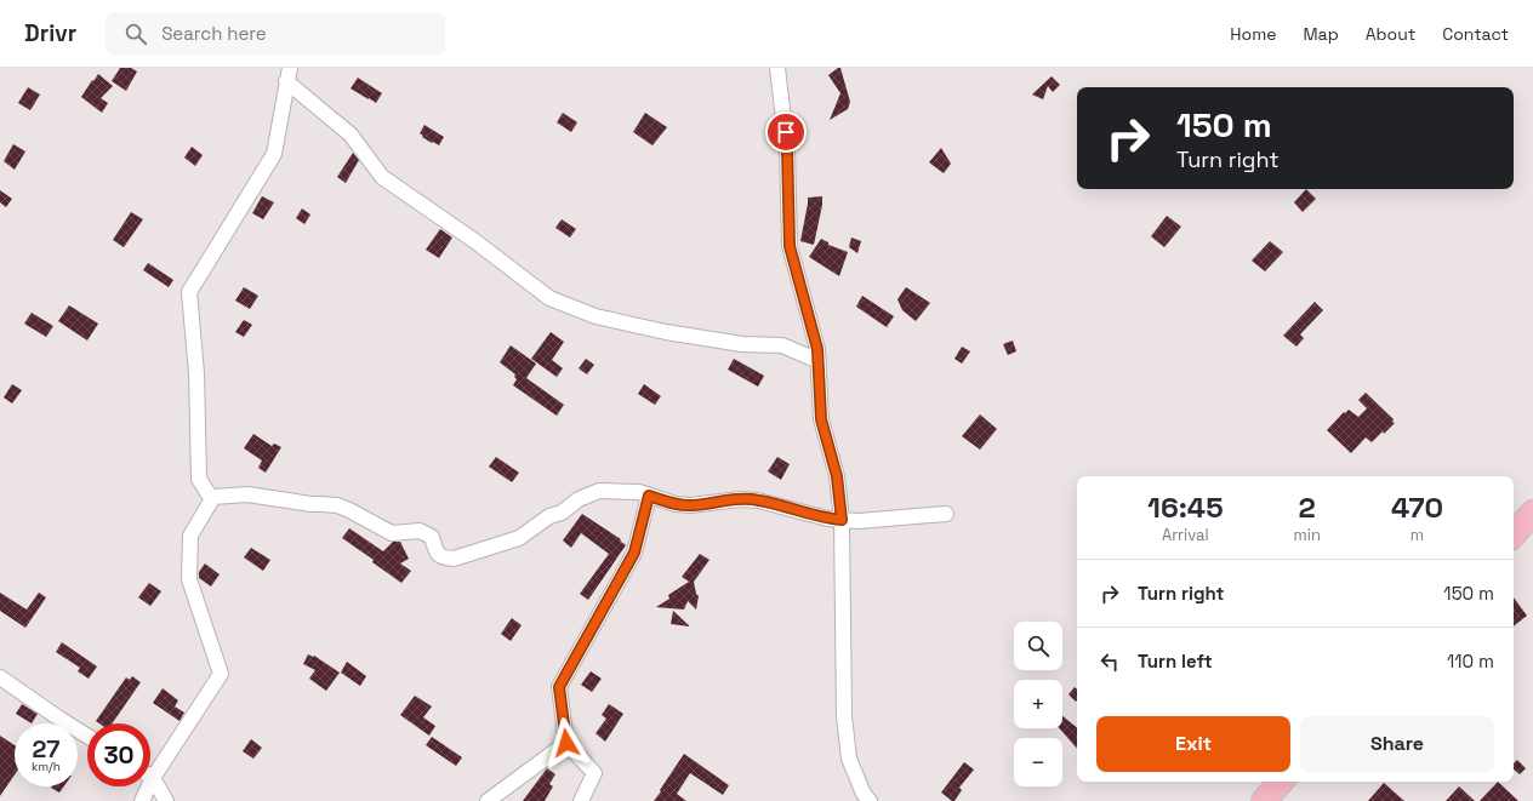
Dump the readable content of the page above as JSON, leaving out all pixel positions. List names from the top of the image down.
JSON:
{
  "page": {
    "header": "Drivr",
    "search": "Search here",
    "nav": [
      "Home",
      "Map",
      "About",
      "Contact"
    ],
    "turn": ["150 m", "Turn right"],
    "eta": [
      "16:45",
      "Arrival",
      "2",
      "min",
      "470",
      "m"
    ],
    "list": [
      {
        "name": "Turn right",
        "value": "150 m"
      },
      {
        "name": "Turn left",
        "value": "110 m"
      }
    ],
    "map_buttons": ["+", "−"],
    "buttons": ["Exit", "Share"],
    "speed": "27 km/h",
    "limit": "30"
  }
}
